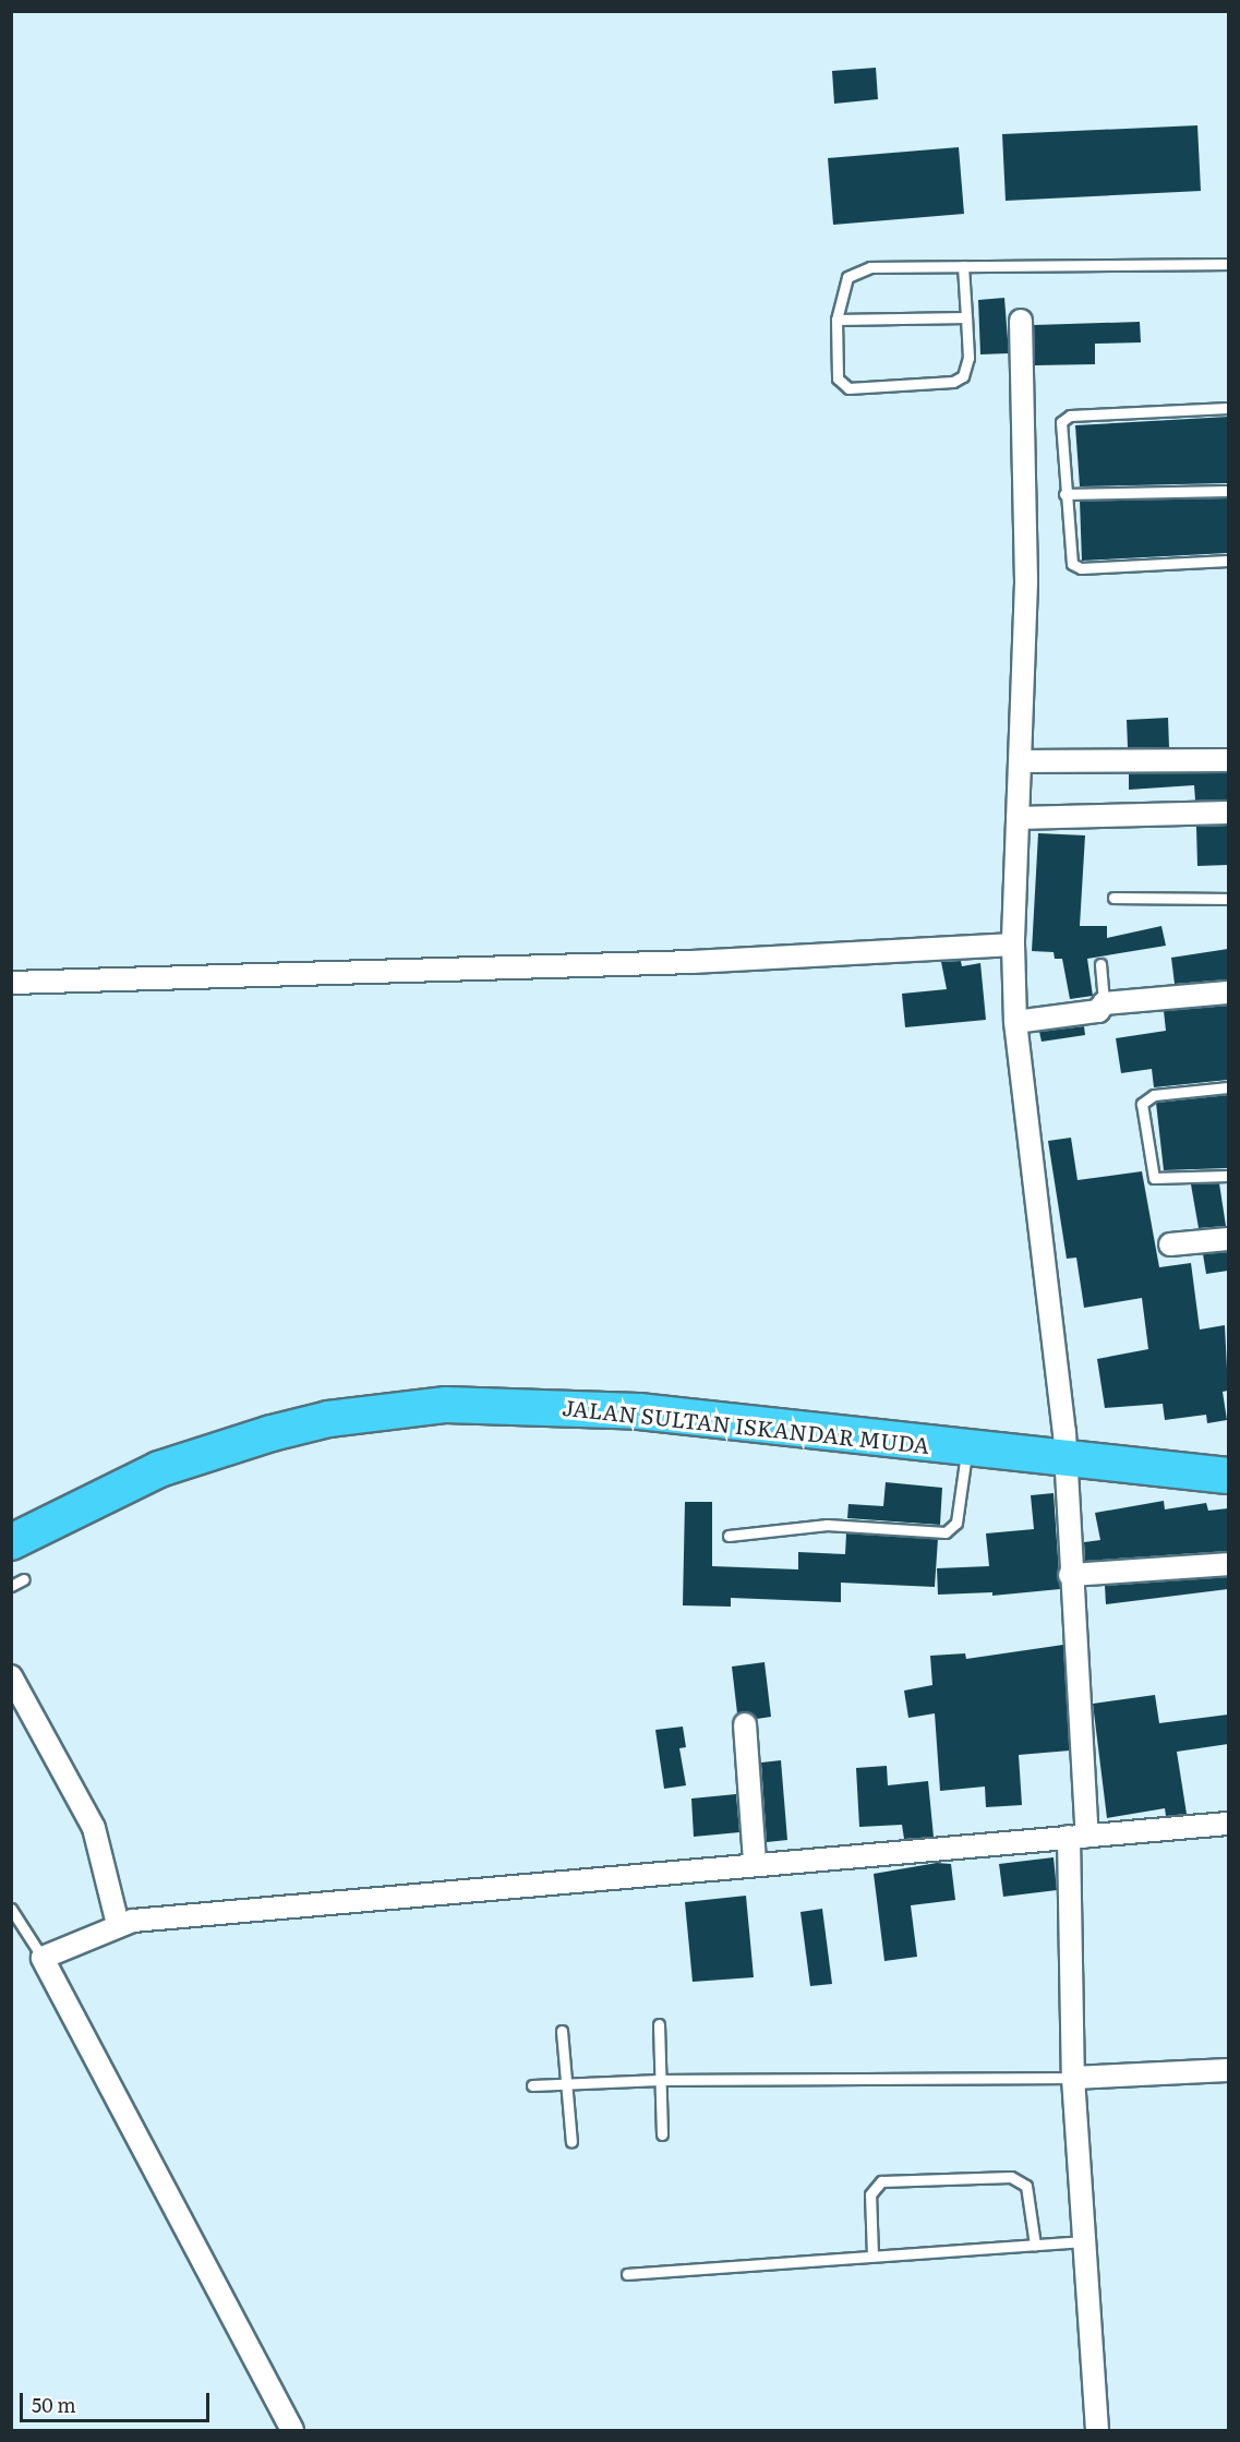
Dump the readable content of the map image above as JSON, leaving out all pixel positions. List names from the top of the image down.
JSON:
{
  "streets": {
    "highway": ["JALAN SULTAN ISKANDAR MUDA"]
  },
  "scale_bar": "50 m"
}
